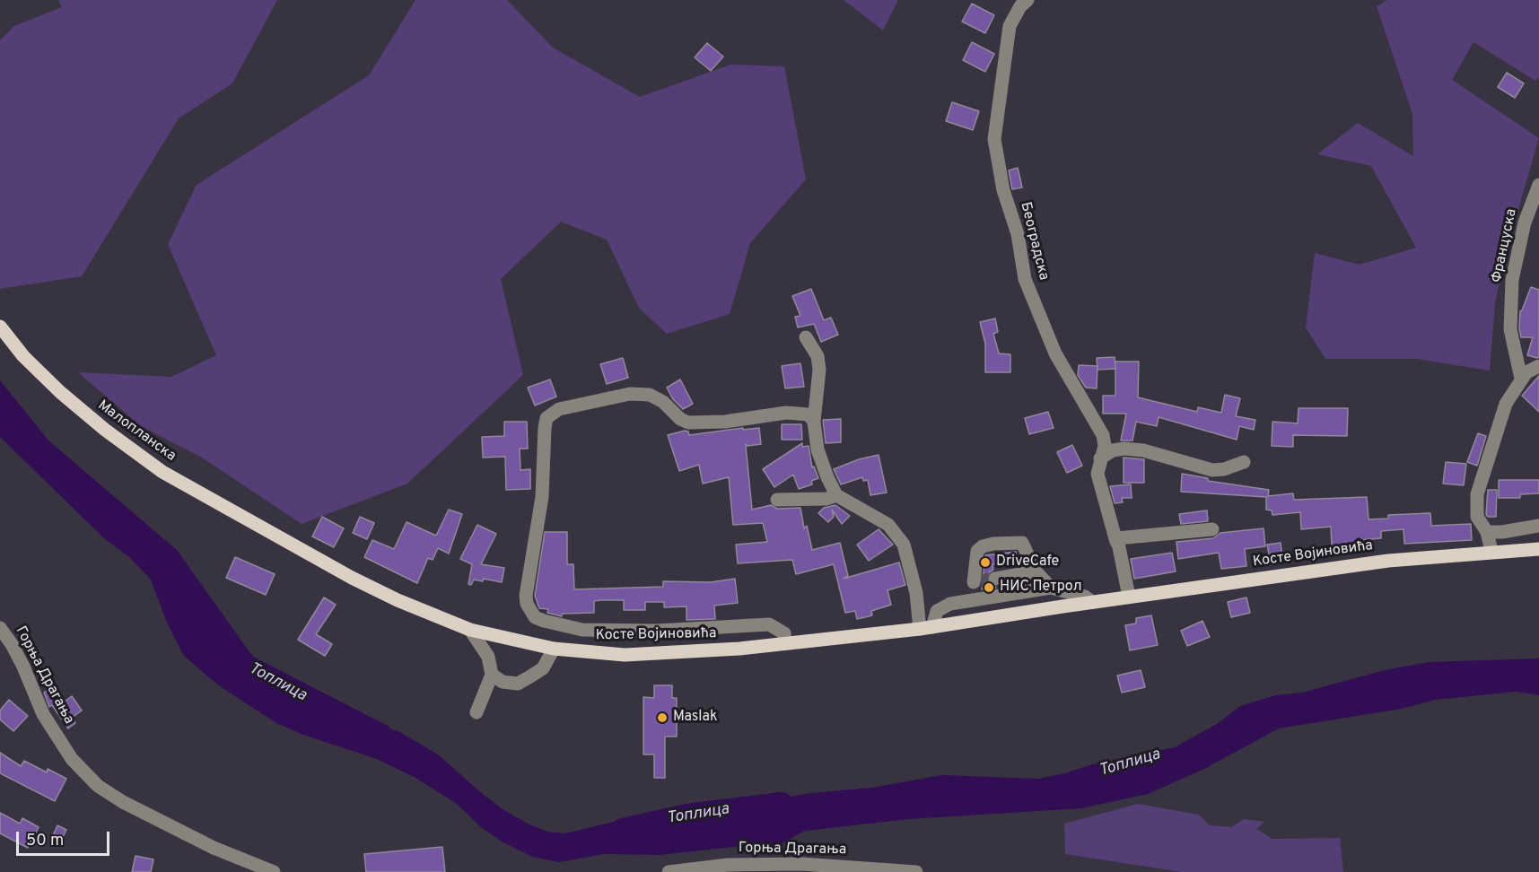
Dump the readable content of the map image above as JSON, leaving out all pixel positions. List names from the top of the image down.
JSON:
{
  "streets": {
    "main road": ["Малопланска", "Косте Војиновића"],
    "street": ["Београдска", "Француска", "Горња Драгања"]
  },
  "crossings": [
    ["Београдска", "Косте Војиновића"],
    ["Малопланска", "Косте Војиновића"]
  ],
  "water": ["Топлица"],
  "places": ["DriveCafe", "НИС Петрол", "Maslak"],
  "scale_bar": "50 m"
}
